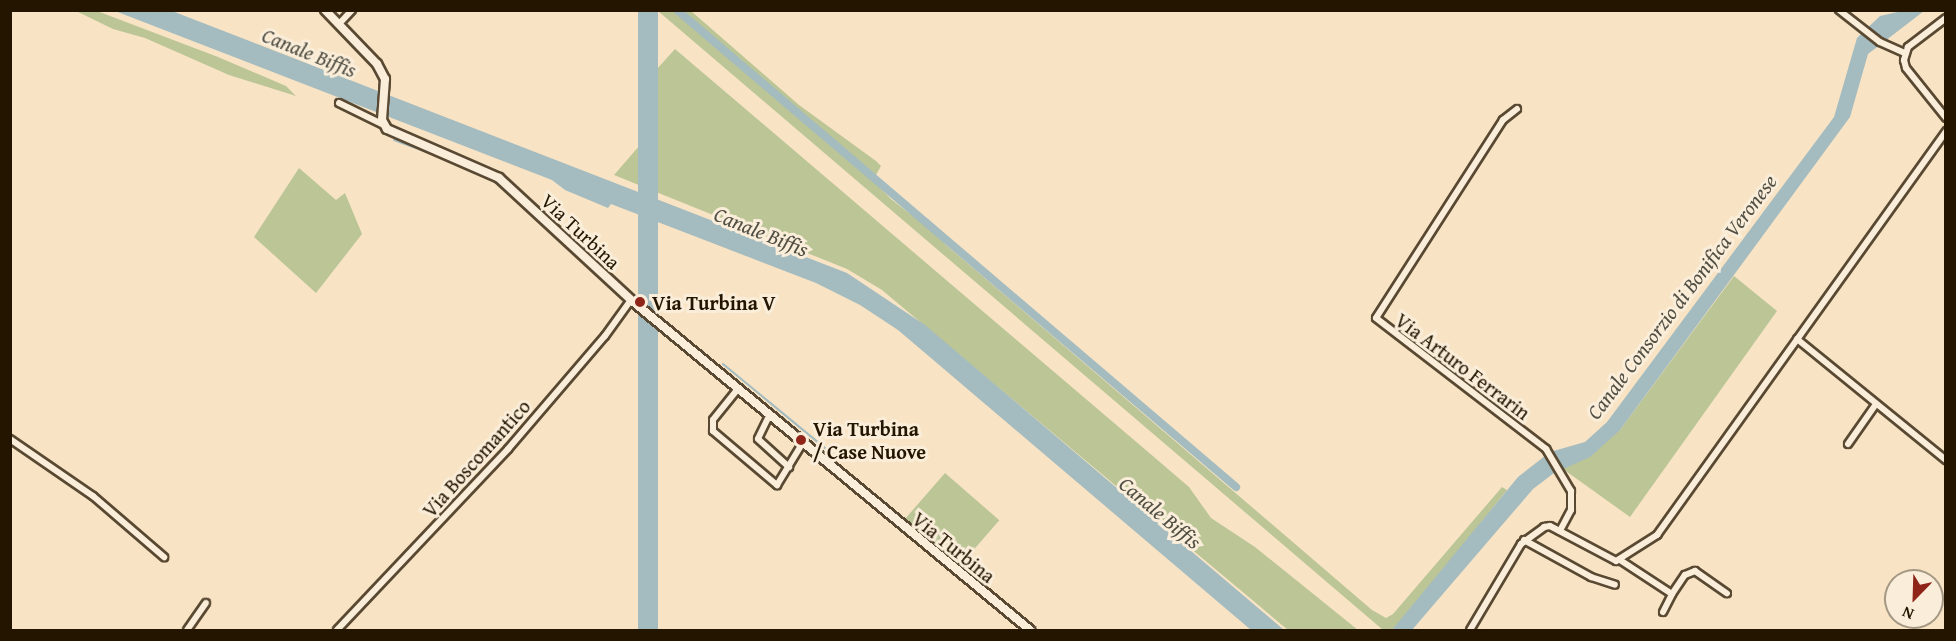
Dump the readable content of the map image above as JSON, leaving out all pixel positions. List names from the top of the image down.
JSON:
{
  "streets": {
    "street": ["Via Turbina", "Via Arturo Ferrarin", "Via Boscomantico"]
  },
  "crossings": [
    ["Via Turbina", "Via Boscomantico"]
  ],
  "water": ["Canale Biffis", "Canale Consorzio di Bonifica Veronese"],
  "places": ["Via Turbina V", "Via Turbina / Case Nuove"],
  "north": "bottom left"
}
